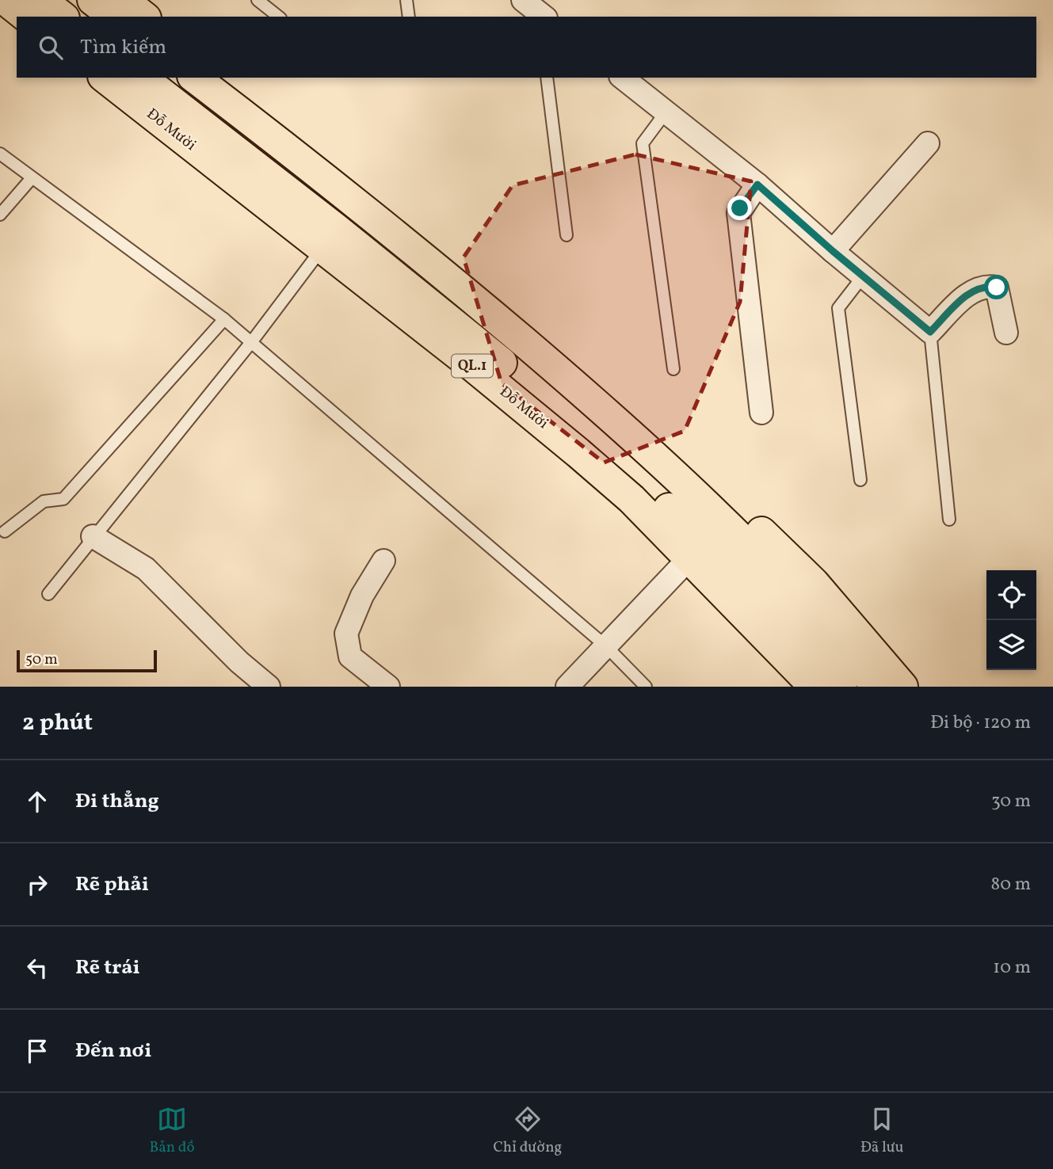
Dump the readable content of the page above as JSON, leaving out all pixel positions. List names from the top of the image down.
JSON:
{
  "streets": {
    "highway": ["Đỗ Mười", "QL.1"]
  },
  "scale_bar": "50 m",
  "page": {
    "search": "Tìm kiếm",
    "scale": "50 m",
    "heading": ["2 phút", "Đi bộ · 120 m"],
    "list": [
      ["Đi thẳng", "30 m"],
      ["Rẽ phải", "80 m"],
      ["Rẽ trái", "10 m"],
      "Đến nơi"
    ],
    "nav": ["Bản đồ", "Chỉ đường", "Đã lưu"]
  }
}
